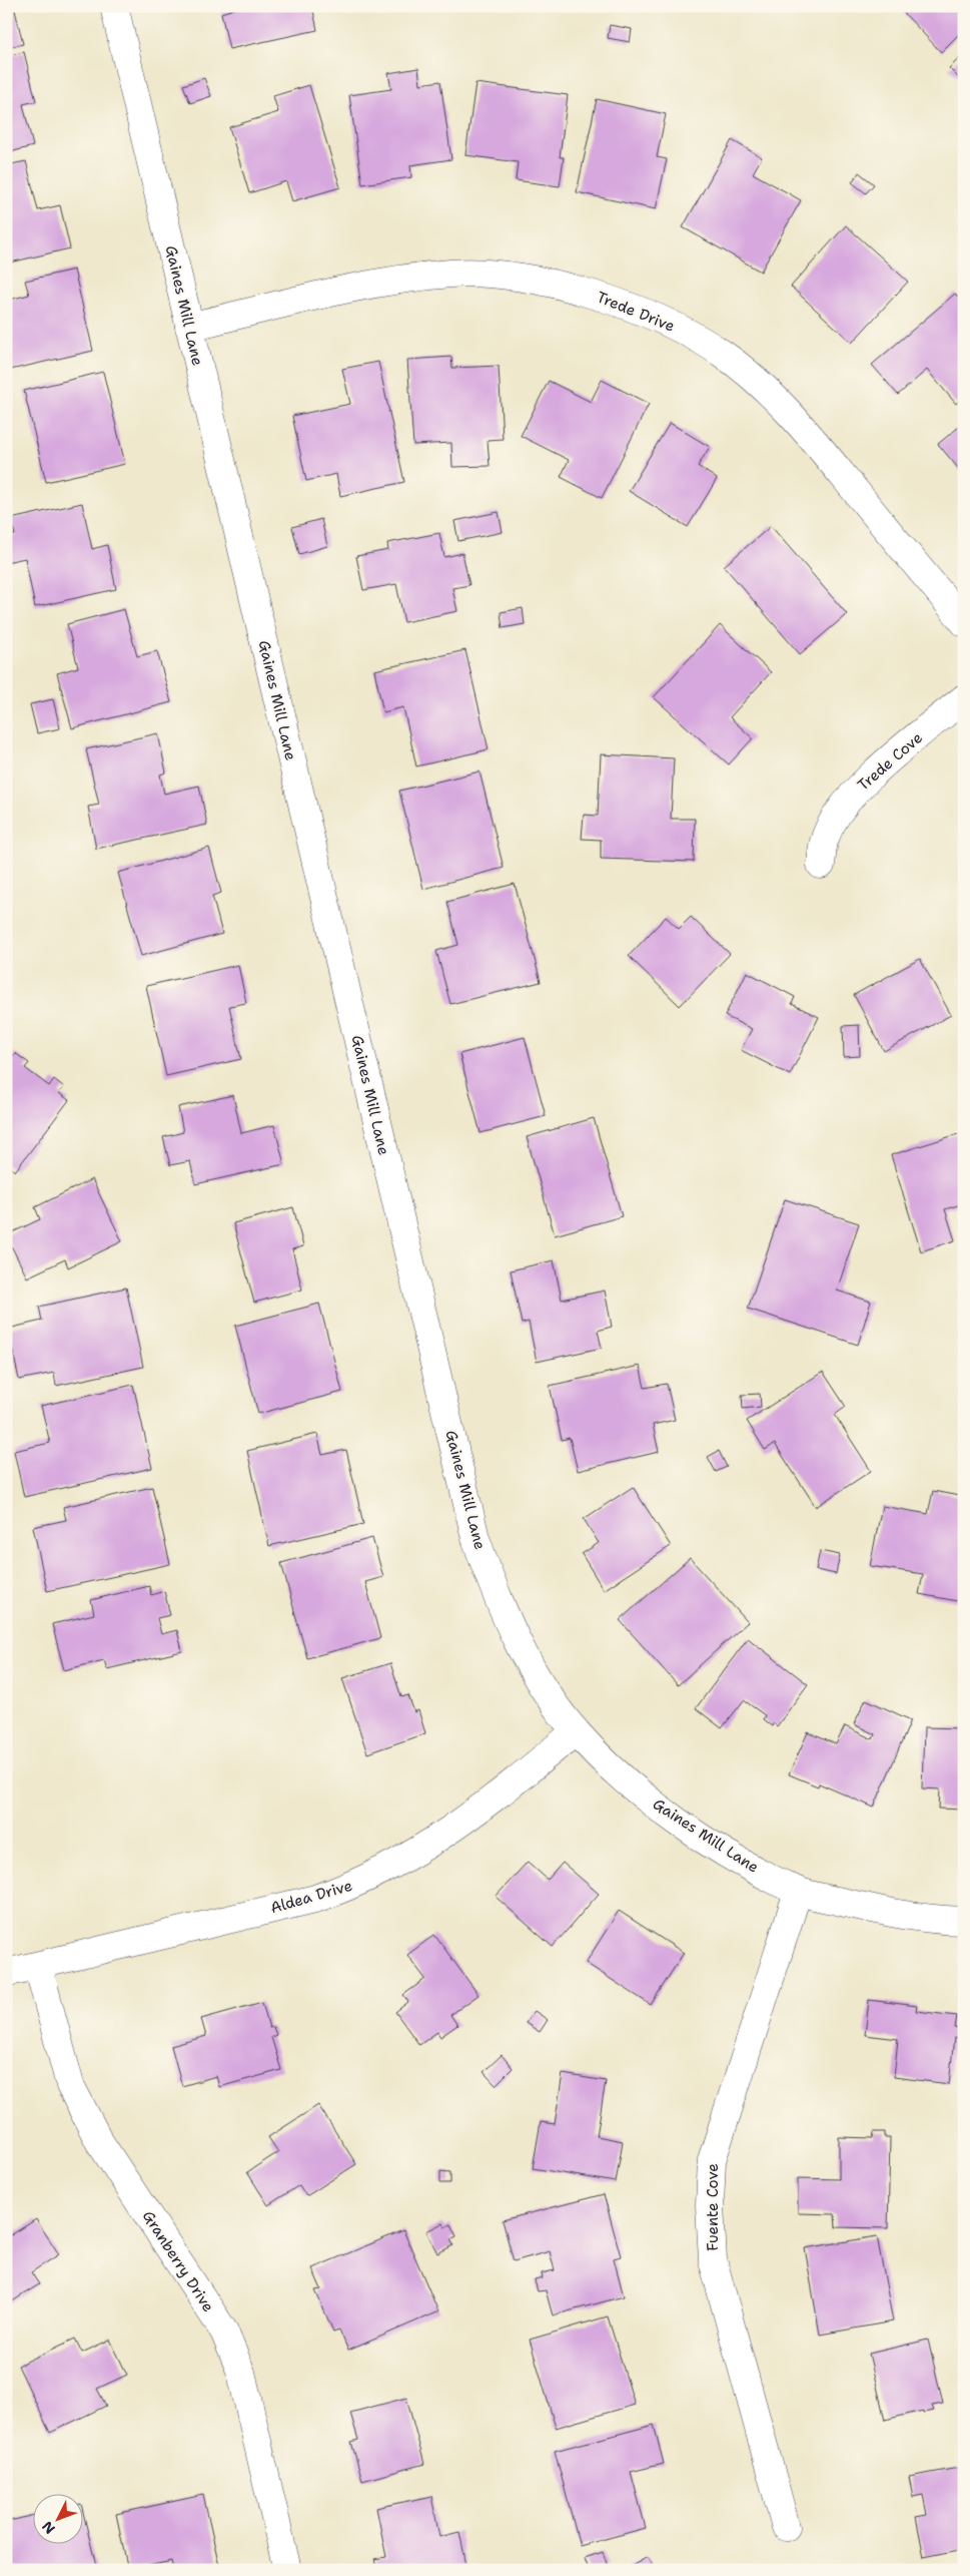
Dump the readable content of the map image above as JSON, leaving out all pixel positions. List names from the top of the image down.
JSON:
{
  "streets": {
    "street": [
      "Gaines Mill Lane",
      "Trede Drive",
      "Trede Cove",
      "Aldea Drive",
      "Fuente Cove",
      "Granberry Drive"
    ]
  },
  "crossings": [
    ["Gaines Mill Lane", "Trede Drive"],
    ["Gaines Mill Lane", "Aldea Drive"],
    ["Gaines Mill Lane", "Fuente Cove"],
    ["Aldea Drive", "Granberry Drive"]
  ],
  "north": "bottom left"
}
